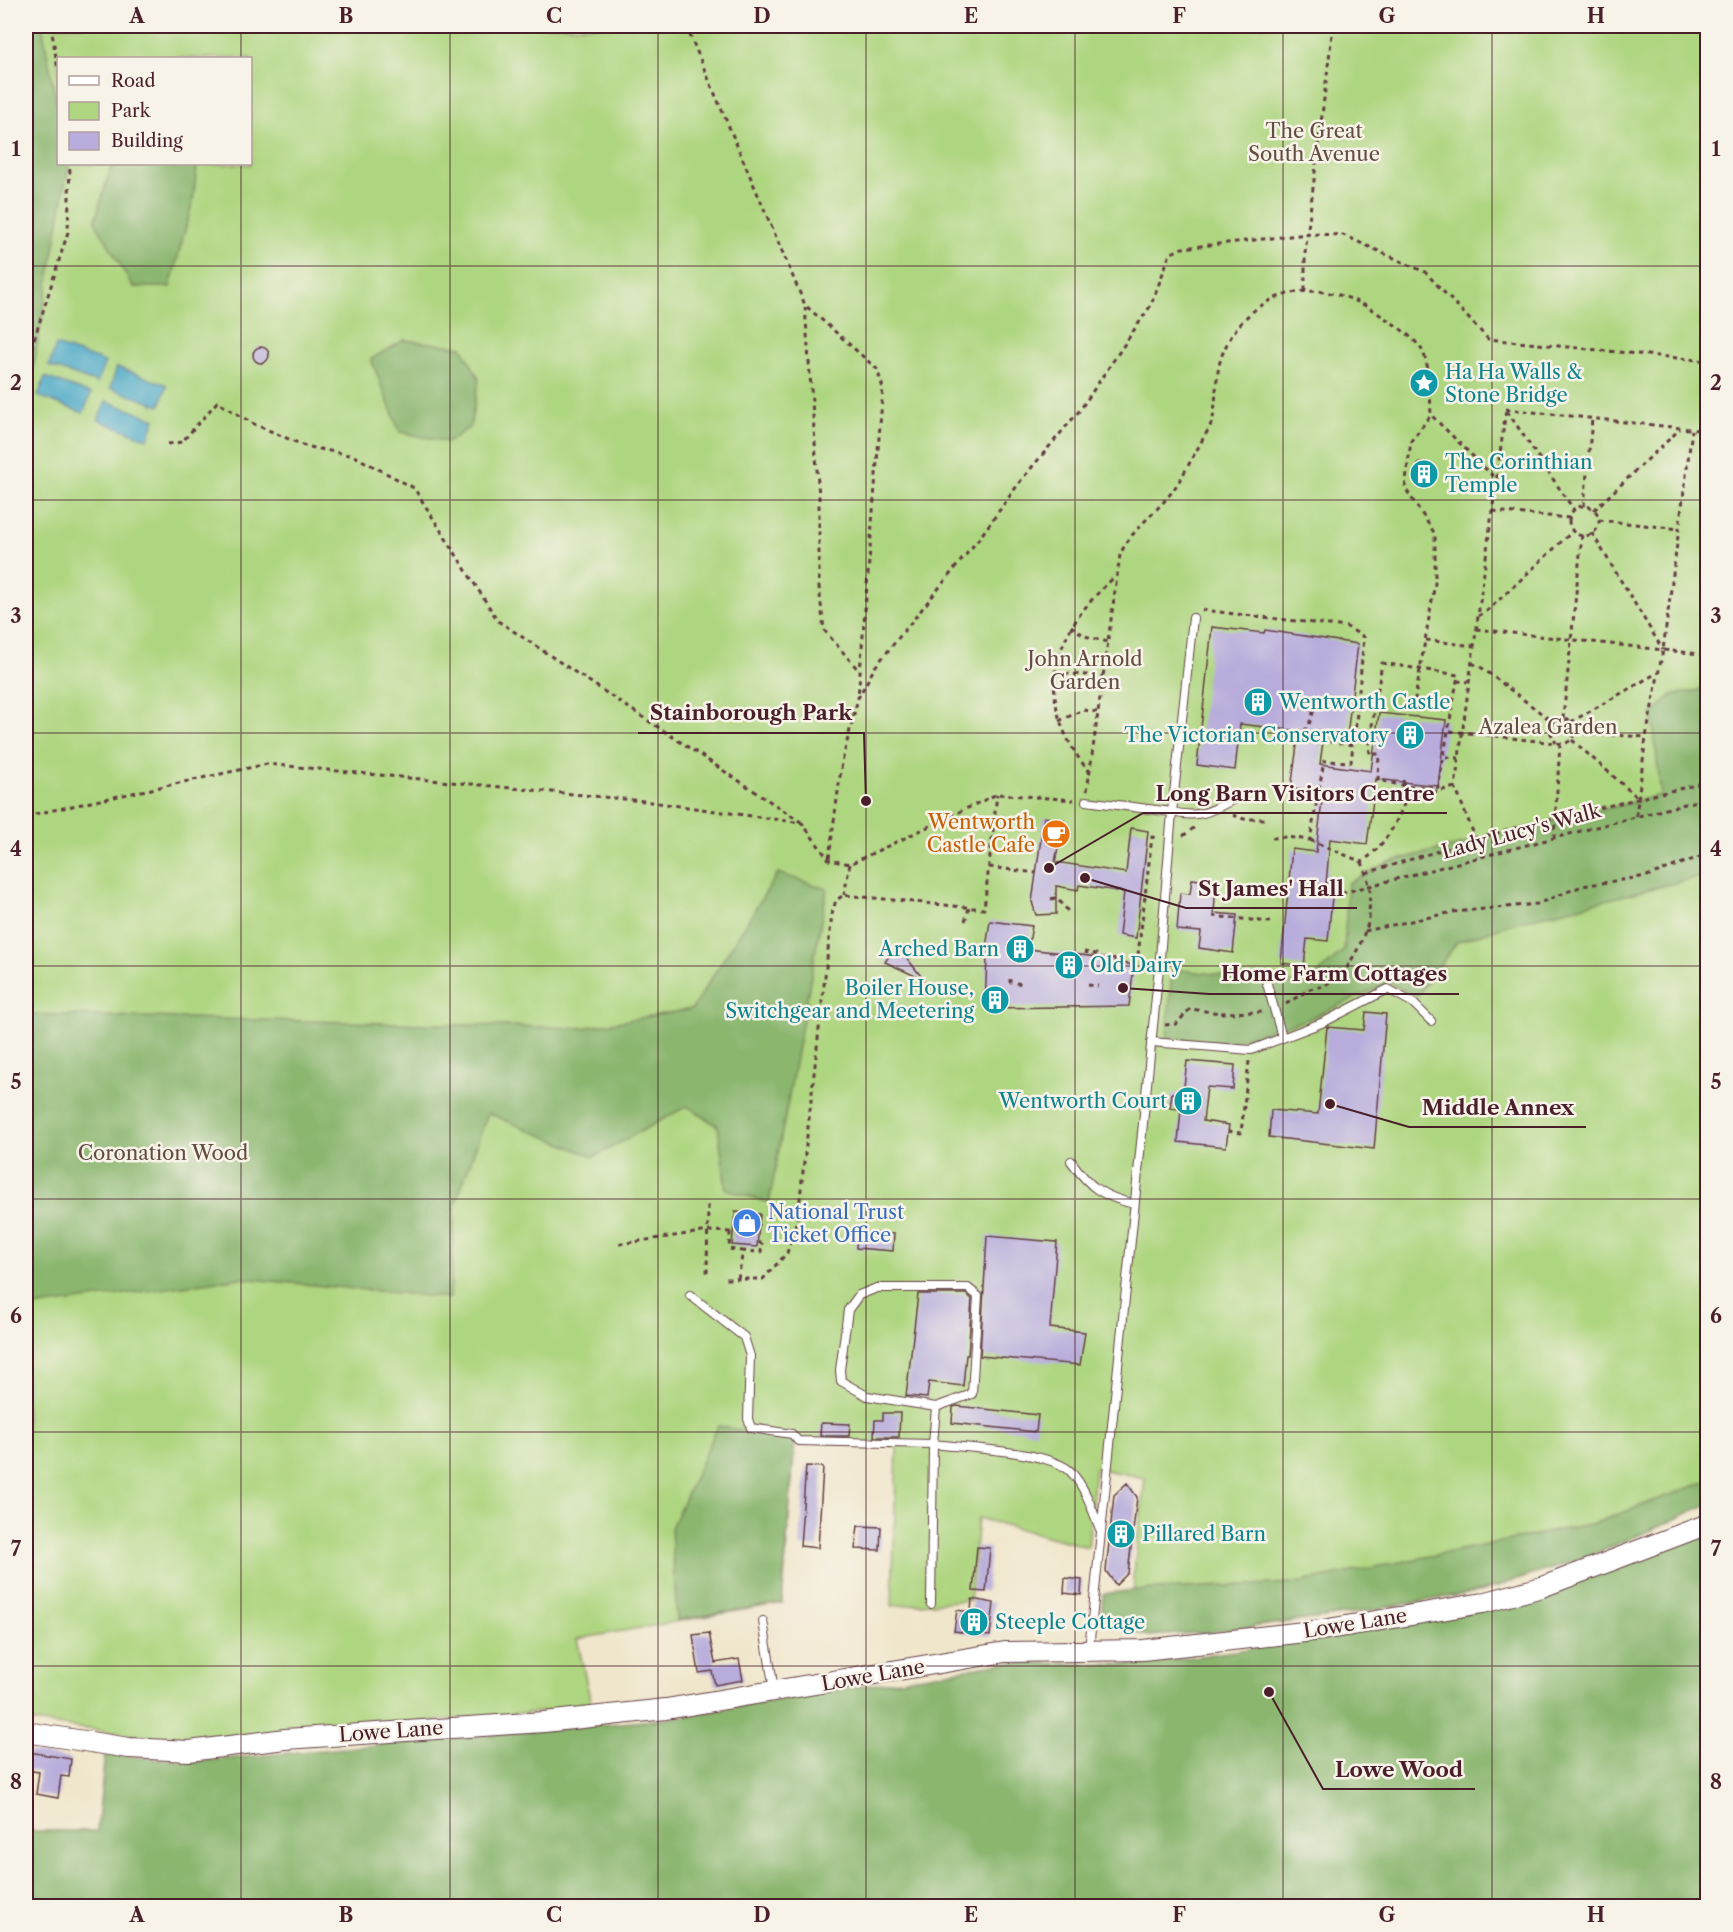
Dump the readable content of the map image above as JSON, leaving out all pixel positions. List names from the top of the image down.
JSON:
{
  "streets": {
    "street": ["Lowe Lane"],
    "path": ["Lady Lucy's Walk"]
  },
  "parks": [
    "The Great South Avenue",
    "John Arnold Garden",
    "Azalea Garden",
    "Coronation Wood"
  ],
  "places": {
    "place": ["Ha Ha Walls & Stone Bridge"],
    "building": [
      "The Corinthian Temple",
      "Wentworth Castle",
      "The Victorian Conservatory",
      "Arched Barn",
      "Old Dairy",
      "Boiler House, Switchgear and Meetering",
      "Wentworth Court",
      "Pillared Barn",
      "Steeple Cottage"
    ],
    "other": [
      "Stainborough Park",
      "Long Barn Visitors Centre",
      "St James' Hall",
      "Home Farm Cottages",
      "Middle Annex",
      "Lowe Wood"
    ],
    "cafe": ["Wentworth Castle Cafe"],
    "shop": ["National Trust Ticket Office"]
  },
  "legend": ["Road", "Park", "Building"],
  "grid": {
    "columns": [
      "A",
      "B",
      "C",
      "D",
      "E",
      "F",
      "G",
      "H"
    ],
    "rows": [
      "1",
      "2",
      "3",
      "4",
      "5",
      "6",
      "7",
      "8"
    ]
  }
}
